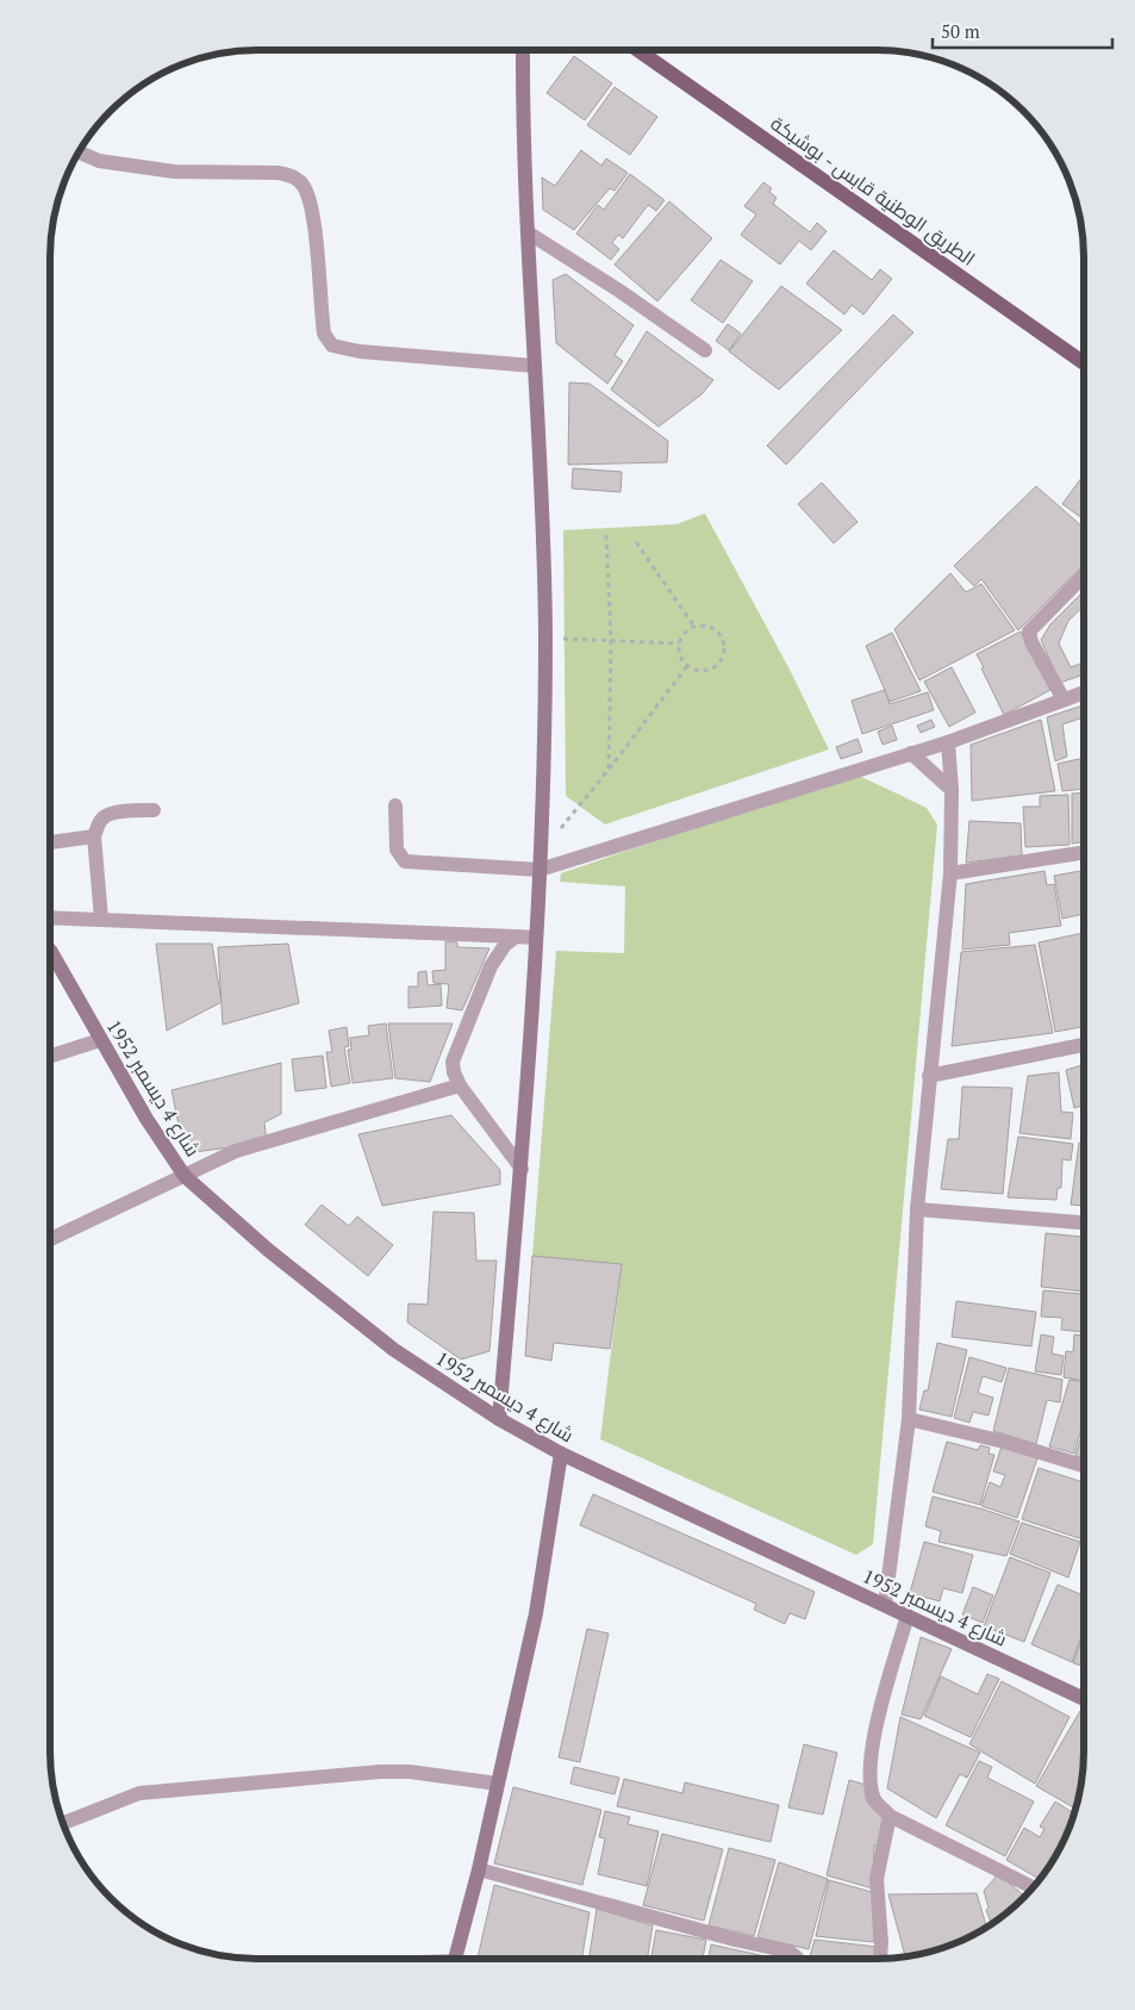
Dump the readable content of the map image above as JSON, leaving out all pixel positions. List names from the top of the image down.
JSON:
{
  "streets": {
    "main road": ["الطريق الوطنية قابس - بوشبكة"],
    "street": ["شارع 4 ديسمبر 1952"]
  },
  "scale_bar": "50 m"
}
